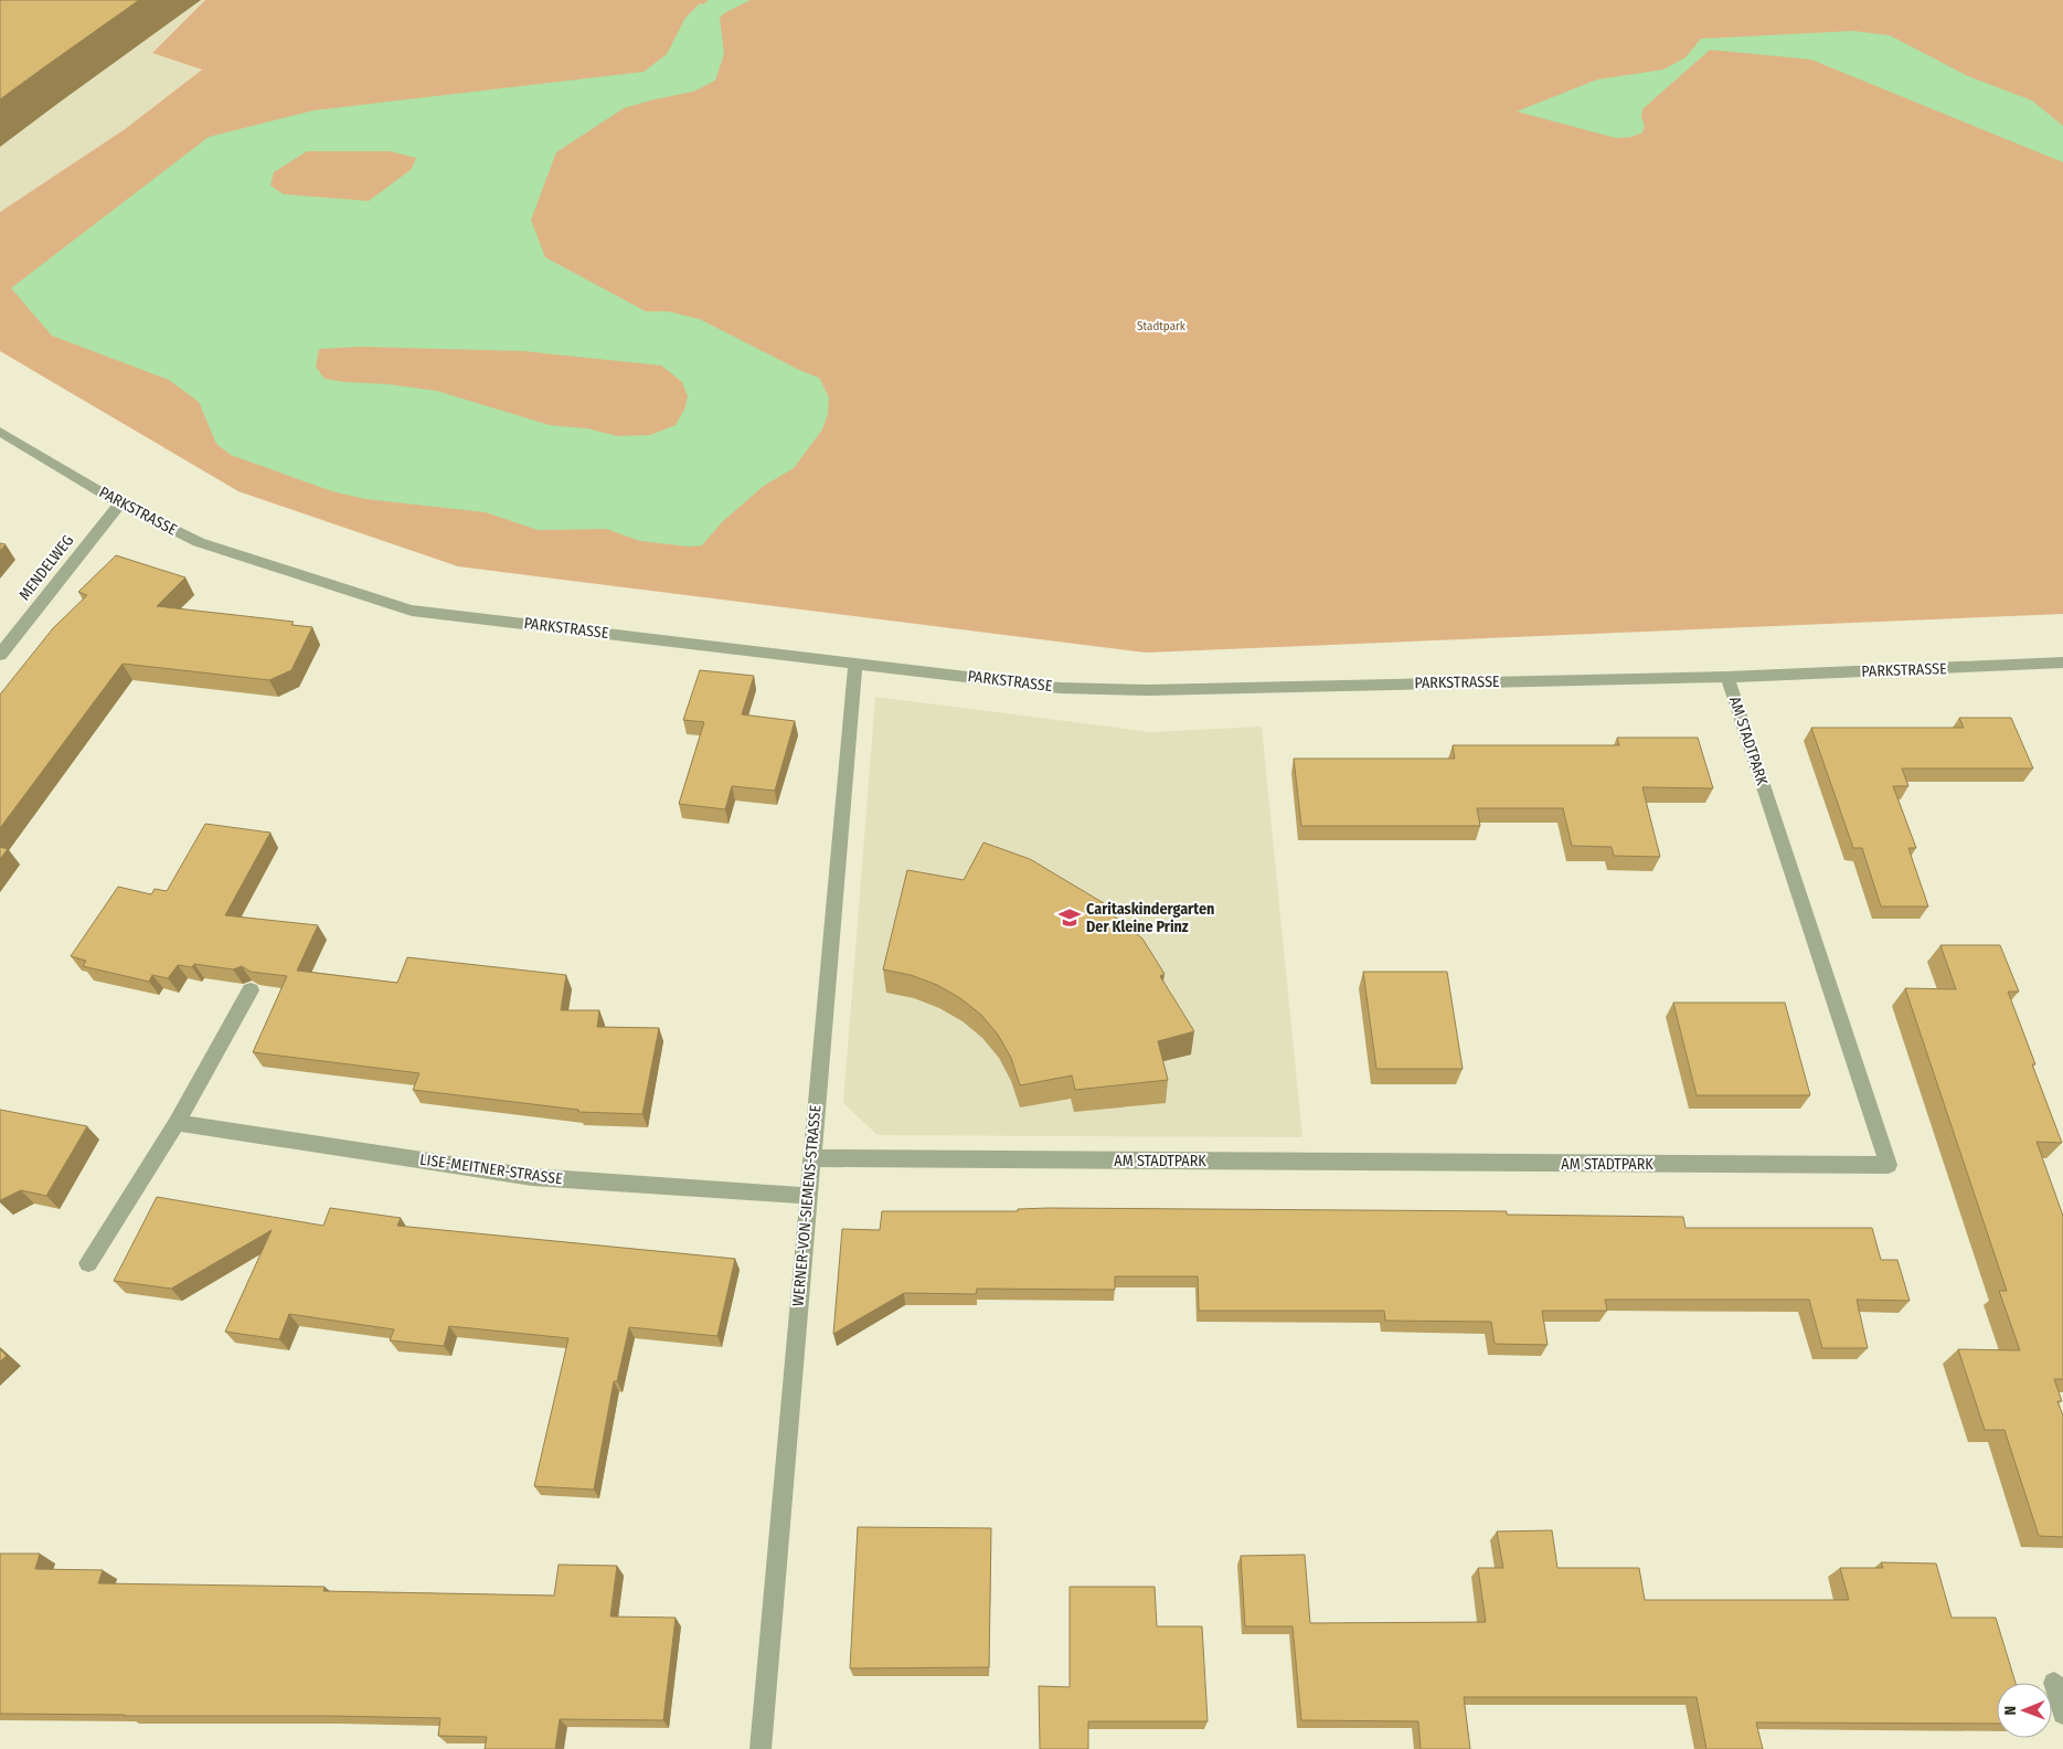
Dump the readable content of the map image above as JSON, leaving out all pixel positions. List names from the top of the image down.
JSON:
{
  "streets": {
    "street": [
      "PARKSTRASSE",
      "MENDELWEG",
      "AM STADTPARK",
      "LISE-MEITNER-STRASSE",
      "WERNER-VON-SIEMENS-STRASSE"
    ]
  },
  "crossings": [
    ["PARKSTRASSE", "MENDELWEG"],
    ["PARKSTRASSE", "AM STADTPARK"],
    ["PARKSTRASSE", "WERNER-VON-SIEMENS-STRASSE"],
    ["AM STADTPARK", "WERNER-VON-SIEMENS-STRASSE"],
    ["LISE-MEITNER-STRASSE", "WERNER-VON-SIEMENS-STRASSE"]
  ],
  "parks": ["Stadtpark"],
  "places": {
    "school or university": ["Caritaskindergarten Der Kleine Prinz"]
  },
  "north": "left"
}
